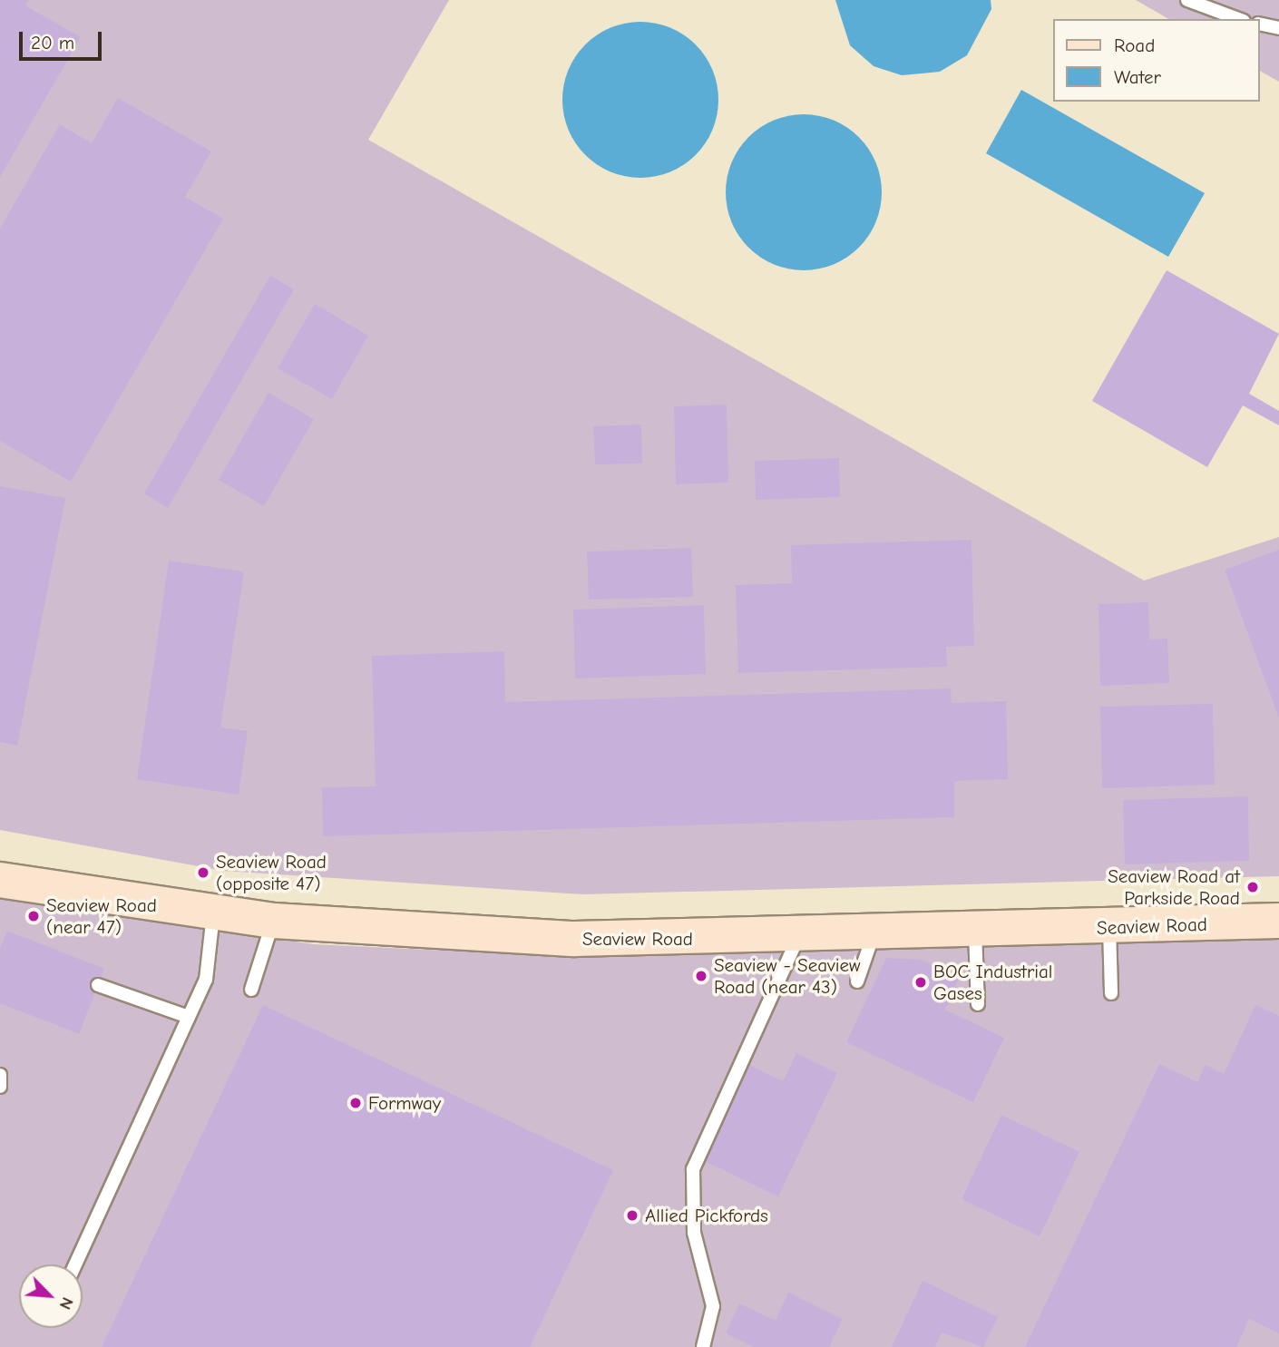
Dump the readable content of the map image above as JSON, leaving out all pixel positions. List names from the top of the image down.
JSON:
{
  "streets": {
    "main road": ["Seaview Road"]
  },
  "places": [
    "Seaview Road (opposite 47)",
    "Seaview Road at Parkside Road",
    "Seaview Road (near 47)",
    "Seaview - Seaview Road (near 43)",
    "BOC Industrial Gases",
    "Formway",
    "Allied Pickfords"
  ],
  "legend": ["Road", "Water"],
  "scale_bar": "20 m",
  "north": "bottom right"
}
